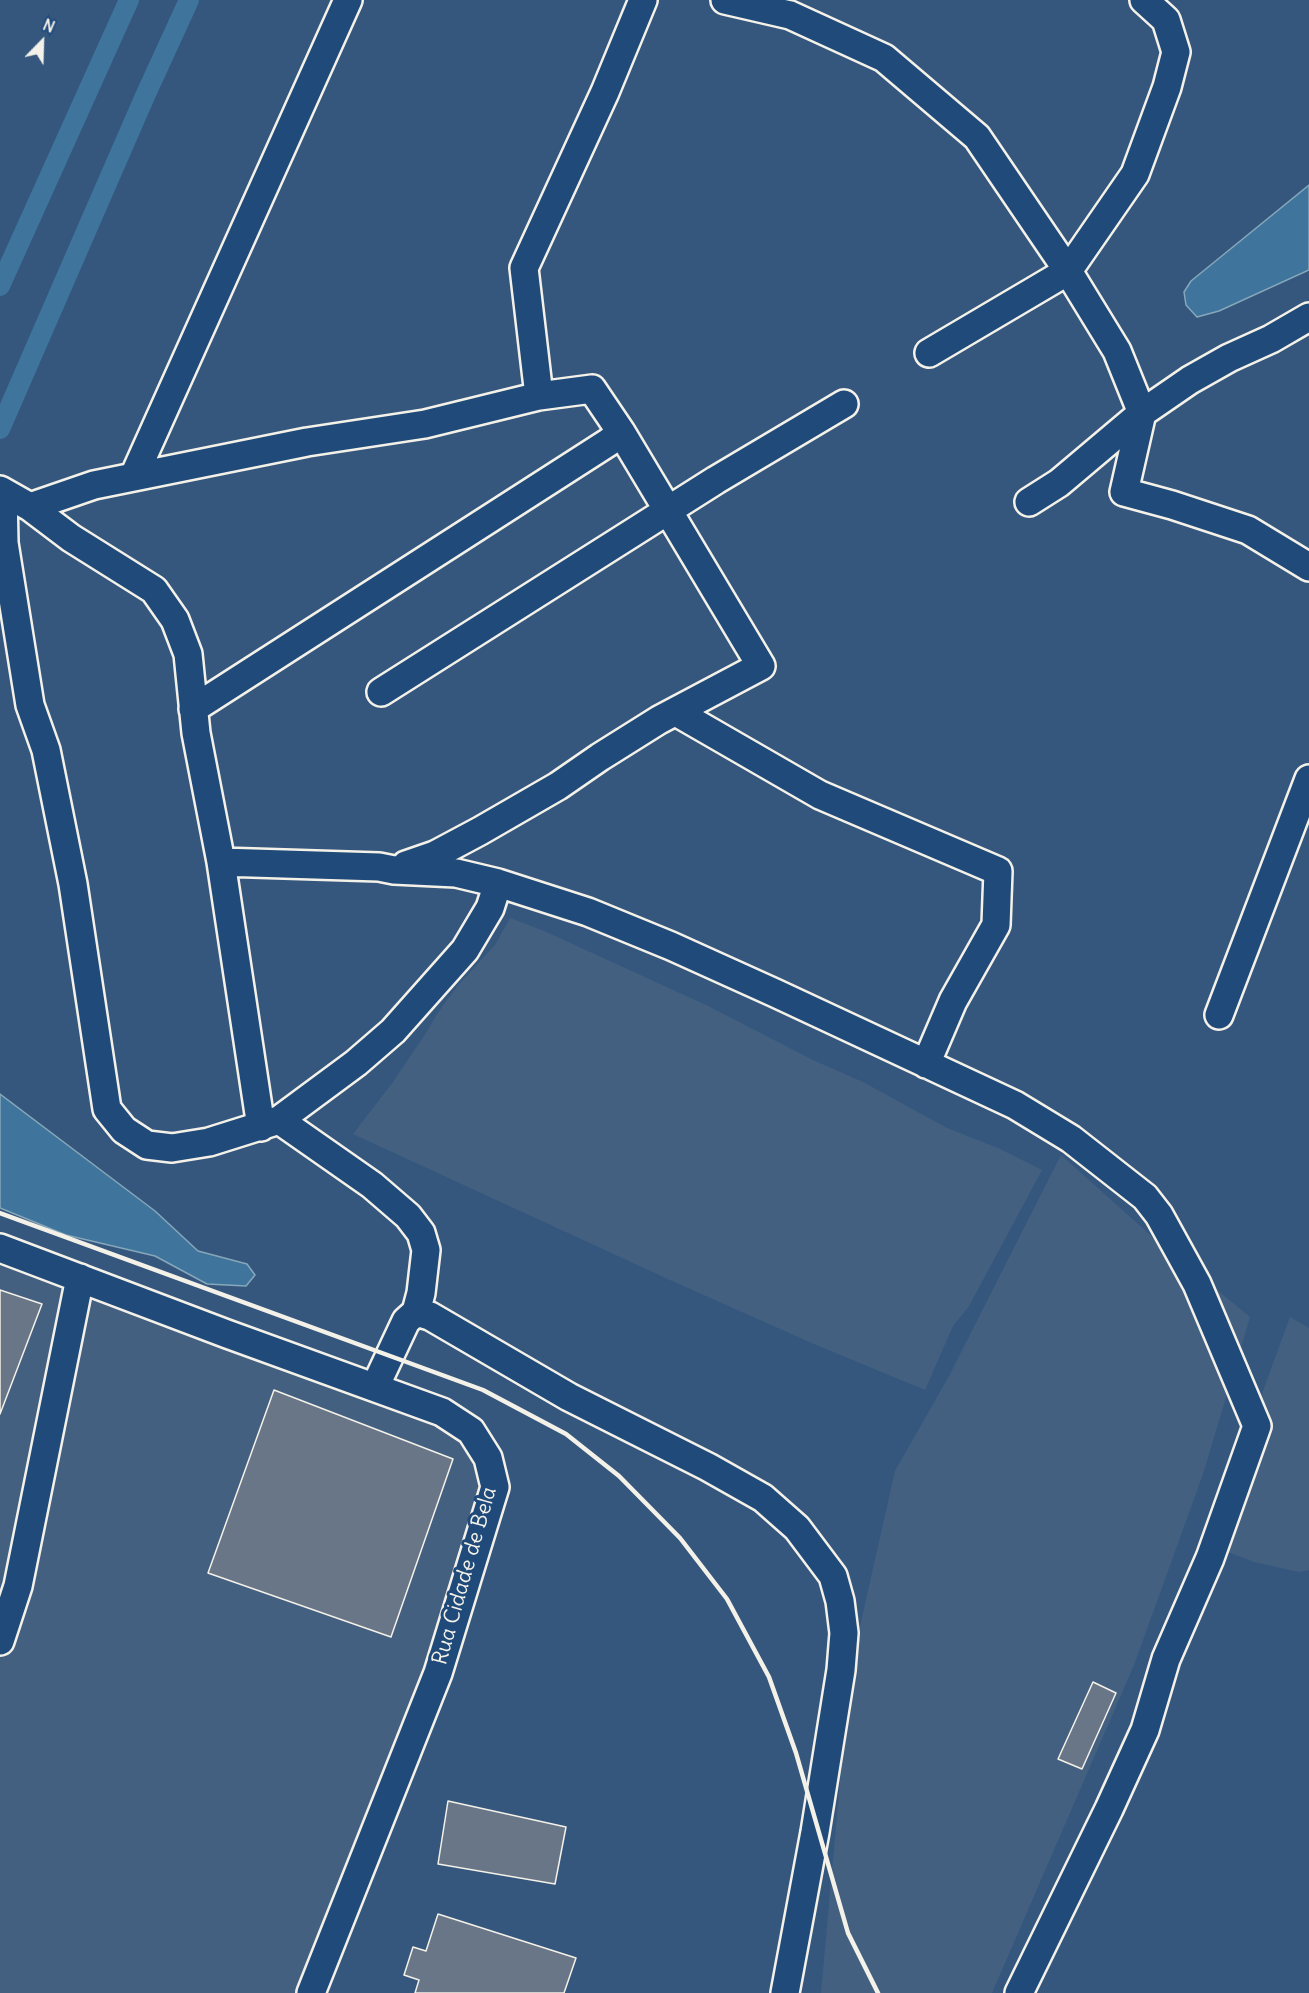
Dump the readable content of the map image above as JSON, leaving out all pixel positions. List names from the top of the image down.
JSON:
{
  "streets": {
    "street": ["Rua Cidade de Bela"]
  },
  "north": "top right"
}
